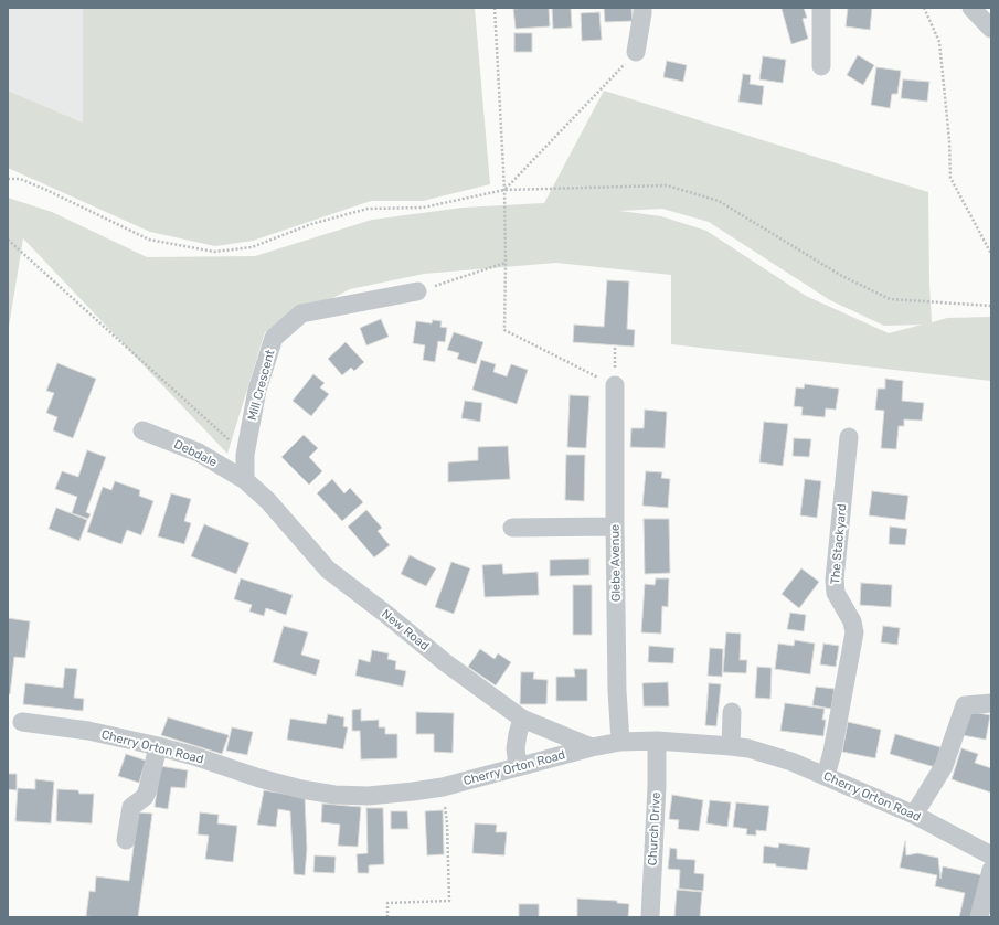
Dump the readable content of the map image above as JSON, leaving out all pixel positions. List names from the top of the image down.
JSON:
{
  "streets": {
    "street": [
      "Mill Crescent",
      "Debdale",
      "The Stackyard",
      "Glebe Avenue",
      "New Road",
      "Cherry Orton Road",
      "Church Drive"
    ]
  },
  "crossings": [
    ["Mill Crescent", "Debdale"],
    ["Mill Crescent", "New Road"],
    ["Debdale", "New Road"],
    ["The Stackyard", "Cherry Orton Road"],
    ["Glebe Avenue", "Cherry Orton Road"],
    ["New Road", "Cherry Orton Road"],
    ["Cherry Orton Road", "Church Drive"]
  ]
}
